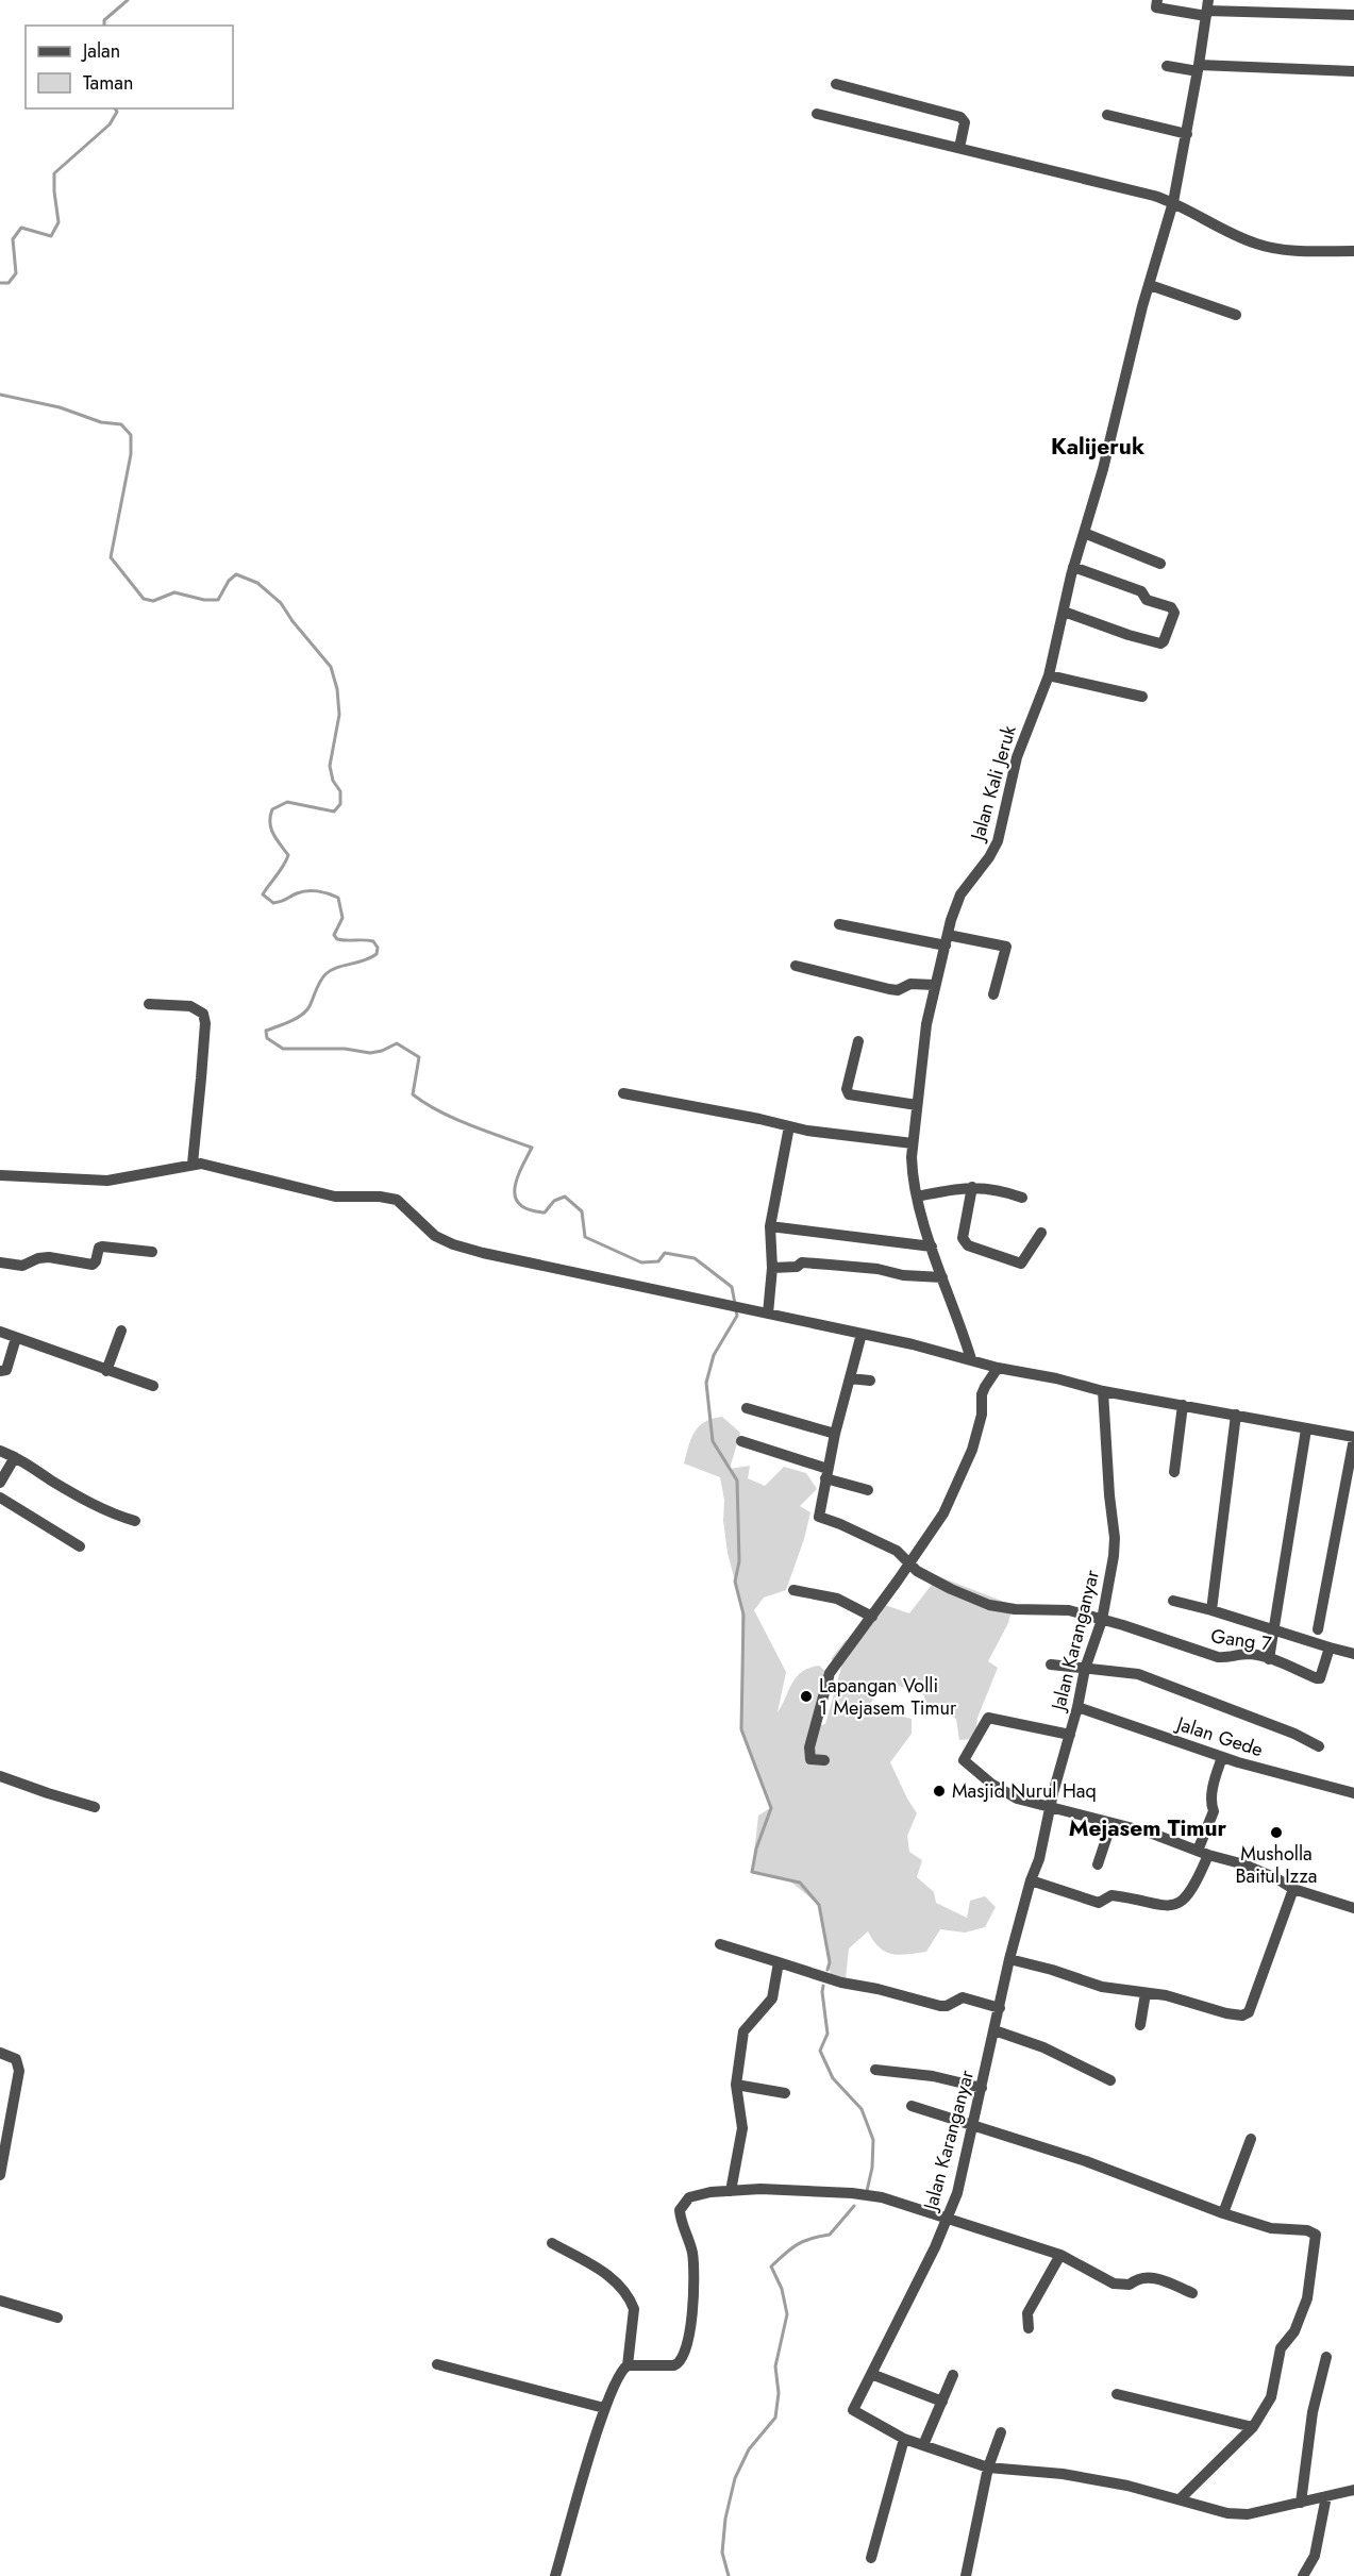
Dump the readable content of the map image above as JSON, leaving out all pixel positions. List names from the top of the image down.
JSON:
{
  "streets": {
    "street": [
      "Jalan Kali Jeruk",
      "Jalan Karanganyar",
      "Gang 7",
      "Jalan Gede"
    ]
  },
  "crossings": [
    ["Jalan Karanganyar", "Gang 7"],
    ["Jalan Karanganyar", "Jalan Gede"]
  ],
  "districts": ["Kalijeruk", "Mejasem Timur"],
  "places": ["Lapangan Volli 1 Mejasem Timur", "Masjid Nurul Haq", "Musholla Baitul Izza"],
  "legend": ["Jalan", "Taman"]
}
